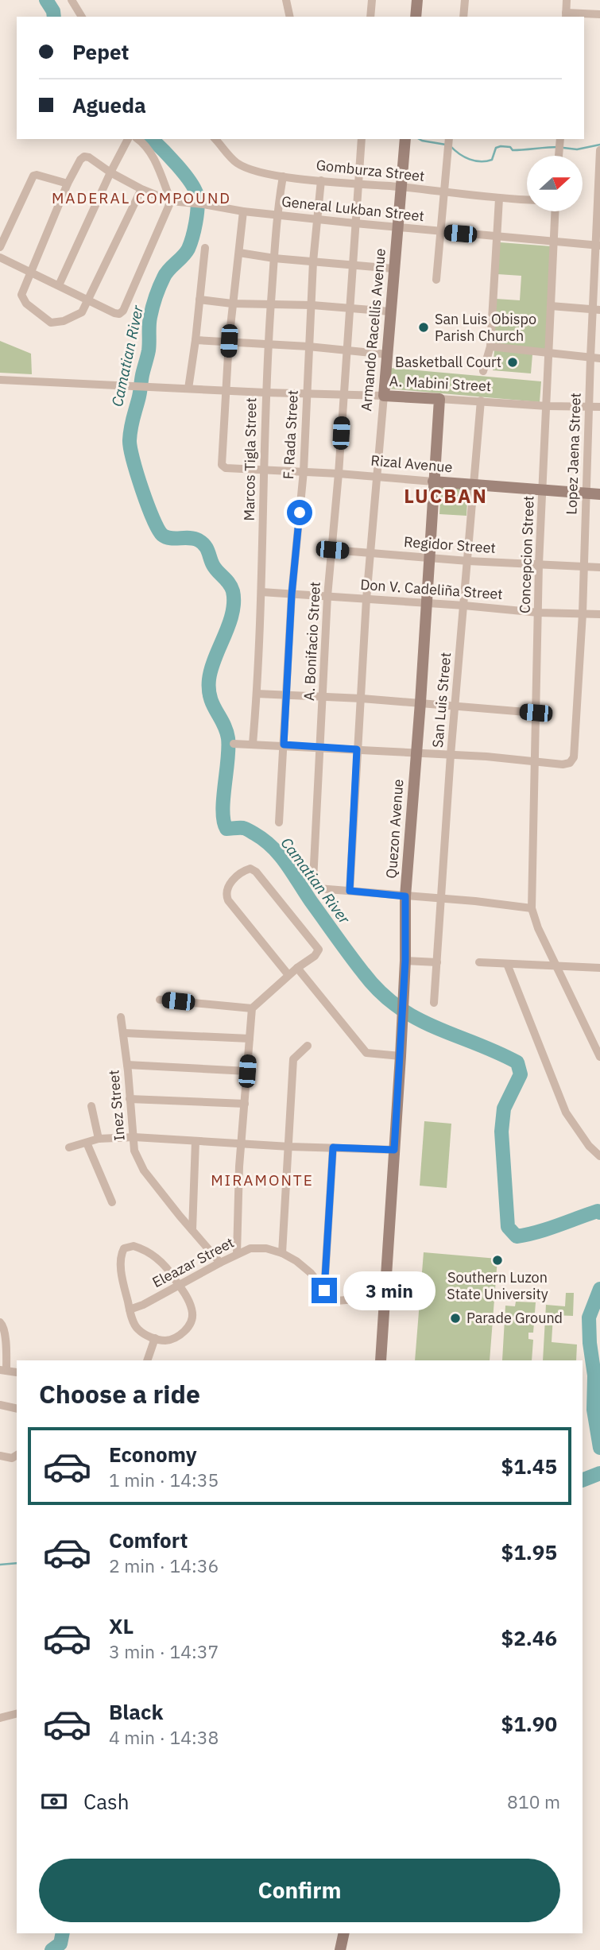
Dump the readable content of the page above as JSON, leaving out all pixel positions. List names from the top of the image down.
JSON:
{
  "streets": {
    "main road": [
      "Armando Racellis Avenue",
      "A. Mabini Street",
      "Rizal Avenue",
      "Quezon Avenue"
    ],
    "street": [
      "Gomburza Street",
      "General Lukban Street",
      "F. Rada Street",
      "Lopez Jaena Street",
      "Marcos Tigla Street",
      "Regidor Street",
      "Concepcion Street",
      "Don V. Cadeliña Street",
      "A. Bonifacio Street",
      "San Luis Street",
      "Inez Street",
      "Eleazar Street"
    ]
  },
  "crossings": [
    ["Gomburza Street", "Armando Racellis Avenue"],
    ["Gomburza Street", "F. Rada Street"],
    ["Gomburza Street", "Marcos Tigla Street"],
    ["Gomburza Street", "A. Bonifacio Street"],
    ["General Lukban Street", "Armando Racellis Avenue"],
    ["General Lukban Street", "F. Rada Street"],
    ["General Lukban Street", "Lopez Jaena Street"],
    ["General Lukban Street", "Marcos Tigla Street"],
    ["General Lukban Street", "Concepcion Street"],
    ["General Lukban Street", "A. Bonifacio Street"],
    ["Armando Racellis Avenue", "A. Mabini Street"],
    ["Armando Racellis Avenue", "Rizal Avenue"],
    ["Armando Racellis Avenue", "Regidor Street"],
    ["Armando Racellis Avenue", "Don V. Cadeliña Street"],
    ["Armando Racellis Avenue", "A. Bonifacio Street"],
    ["A. Mabini Street", "F. Rada Street"],
    ["A. Mabini Street", "Lopez Jaena Street"],
    ["A. Mabini Street", "Marcos Tigla Street"],
    ["A. Mabini Street", "Rizal Avenue"],
    ["A. Mabini Street", "Concepcion Street"],
    ["A. Mabini Street", "A. Bonifacio Street"],
    ["A. Mabini Street", "San Luis Street"],
    ["A. Mabini Street", "Quezon Avenue"],
    ["F. Rada Street", "Rizal Avenue"],
    ["F. Rada Street", "Don V. Cadeliña Street"],
    ["Lopez Jaena Street", "Rizal Avenue"],
    ["Lopez Jaena Street", "Regidor Street"],
    ["Lopez Jaena Street", "Concepcion Street"],
    ["Lopez Jaena Street", "Don V. Cadeliña Street"],
    ["Marcos Tigla Street", "Rizal Avenue"],
    ["Marcos Tigla Street", "Don V. Cadeliña Street"],
    ["Rizal Avenue", "Concepcion Street"],
    ["Rizal Avenue", "A. Bonifacio Street"],
    ["Rizal Avenue", "San Luis Street"],
    ["Rizal Avenue", "Quezon Avenue"],
    ["Regidor Street", "Concepcion Street"],
    ["Regidor Street", "A. Bonifacio Street"],
    ["Regidor Street", "San Luis Street"],
    ["Regidor Street", "Quezon Avenue"],
    ["Concepcion Street", "Don V. Cadeliña Street"],
    ["Don V. Cadeliña Street", "A. Bonifacio Street"],
    ["Don V. Cadeliña Street", "San Luis Street"],
    ["Don V. Cadeliña Street", "Quezon Avenue"],
    ["Quezon Avenue", "Eleazar Street"],
    ["Inez Street", "Eleazar Street"]
  ],
  "districts": ["MADERAL COMPOUND", "LUCBAN", "MIRAMONTE"],
  "water": ["Camatian River"],
  "places": [
    "San Luis Obispo Parish Church",
    "Basketball Court",
    "Southern Luzon State University",
    "Parade Ground"
  ],
  "north": "right",
  "page": {
    "banner": ["Pepet", "Agueda"],
    "bubble": "3 min",
    "heading": "Choose a ride",
    "list": [
      {
        "name": "Economy",
        "note": "1 min · 14:35",
        "value": "$1.45"
      },
      {
        "name": "Comfort",
        "note": "2 min · 14:36",
        "value": "$1.95"
      },
      {
        "name": "XL",
        "note": "3 min · 14:37",
        "value": "$2.46"
      },
      {
        "name": "Black",
        "note": "4 min · 14:38",
        "value": "$1.90"
      }
    ],
    "pay": ["Cash", "810 m"],
    "buttons": "Confirm"
  }
}
